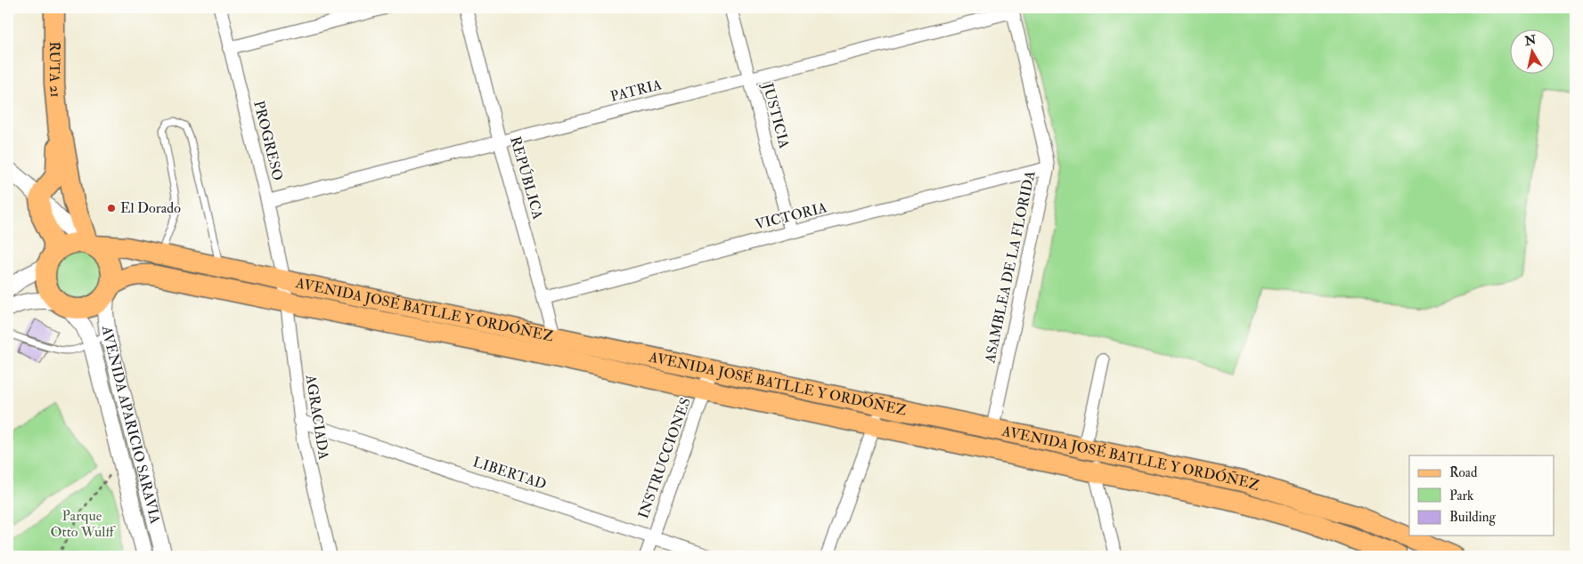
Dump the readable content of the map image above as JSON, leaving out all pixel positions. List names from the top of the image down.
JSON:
{
  "streets": {
    "main road": ["RUTA 21", "AVENIDA JOSÉ BATLLE Y ORDÓÑEZ"],
    "street": [
      "PATRIA",
      "JUSTICIA",
      "PROGRESO",
      "REPÚBLICA",
      "VICTORIA",
      "ASAMBLEA DE LA FLORIDA",
      "AGRACIADA",
      "AVENIDA APARICIO SARAVIA",
      "INSTRUCCIONES",
      "LIBERTAD"
    ]
  },
  "crossings": [
    ["RUTA 21", "AVENIDA JOSÉ BATLLE Y ORDÓÑEZ"],
    ["RUTA 21", "AVENIDA APARICIO SARAVIA"],
    ["PATRIA", "JUSTICIA"],
    ["PATRIA", "PROGRESO"],
    ["PATRIA", "REPÚBLICA"],
    ["PATRIA", "ASAMBLEA DE LA FLORIDA"],
    ["JUSTICIA", "VICTORIA"],
    ["PROGRESO", "AVENIDA JOSÉ BATLLE Y ORDÓÑEZ"],
    ["PROGRESO", "AGRACIADA"],
    ["REPÚBLICA", "VICTORIA"],
    ["REPÚBLICA", "AVENIDA JOSÉ BATLLE Y ORDÓÑEZ"],
    ["VICTORIA", "ASAMBLEA DE LA FLORIDA"],
    ["ASAMBLEA DE LA FLORIDA", "AVENIDA JOSÉ BATLLE Y ORDÓÑEZ"],
    ["AVENIDA JOSÉ BATLLE Y ORDÓÑEZ", "AGRACIADA"],
    ["AVENIDA JOSÉ BATLLE Y ORDÓÑEZ", "AVENIDA APARICIO SARAVIA"],
    ["AVENIDA JOSÉ BATLLE Y ORDÓÑEZ", "INSTRUCCIONES"],
    ["AGRACIADA", "LIBERTAD"],
    ["INSTRUCCIONES", "LIBERTAD"]
  ],
  "parks": ["Parque Otto Wulff"],
  "places": ["El Dorado"],
  "legend": ["Road", "Park", "Building"],
  "north": "top"
}
